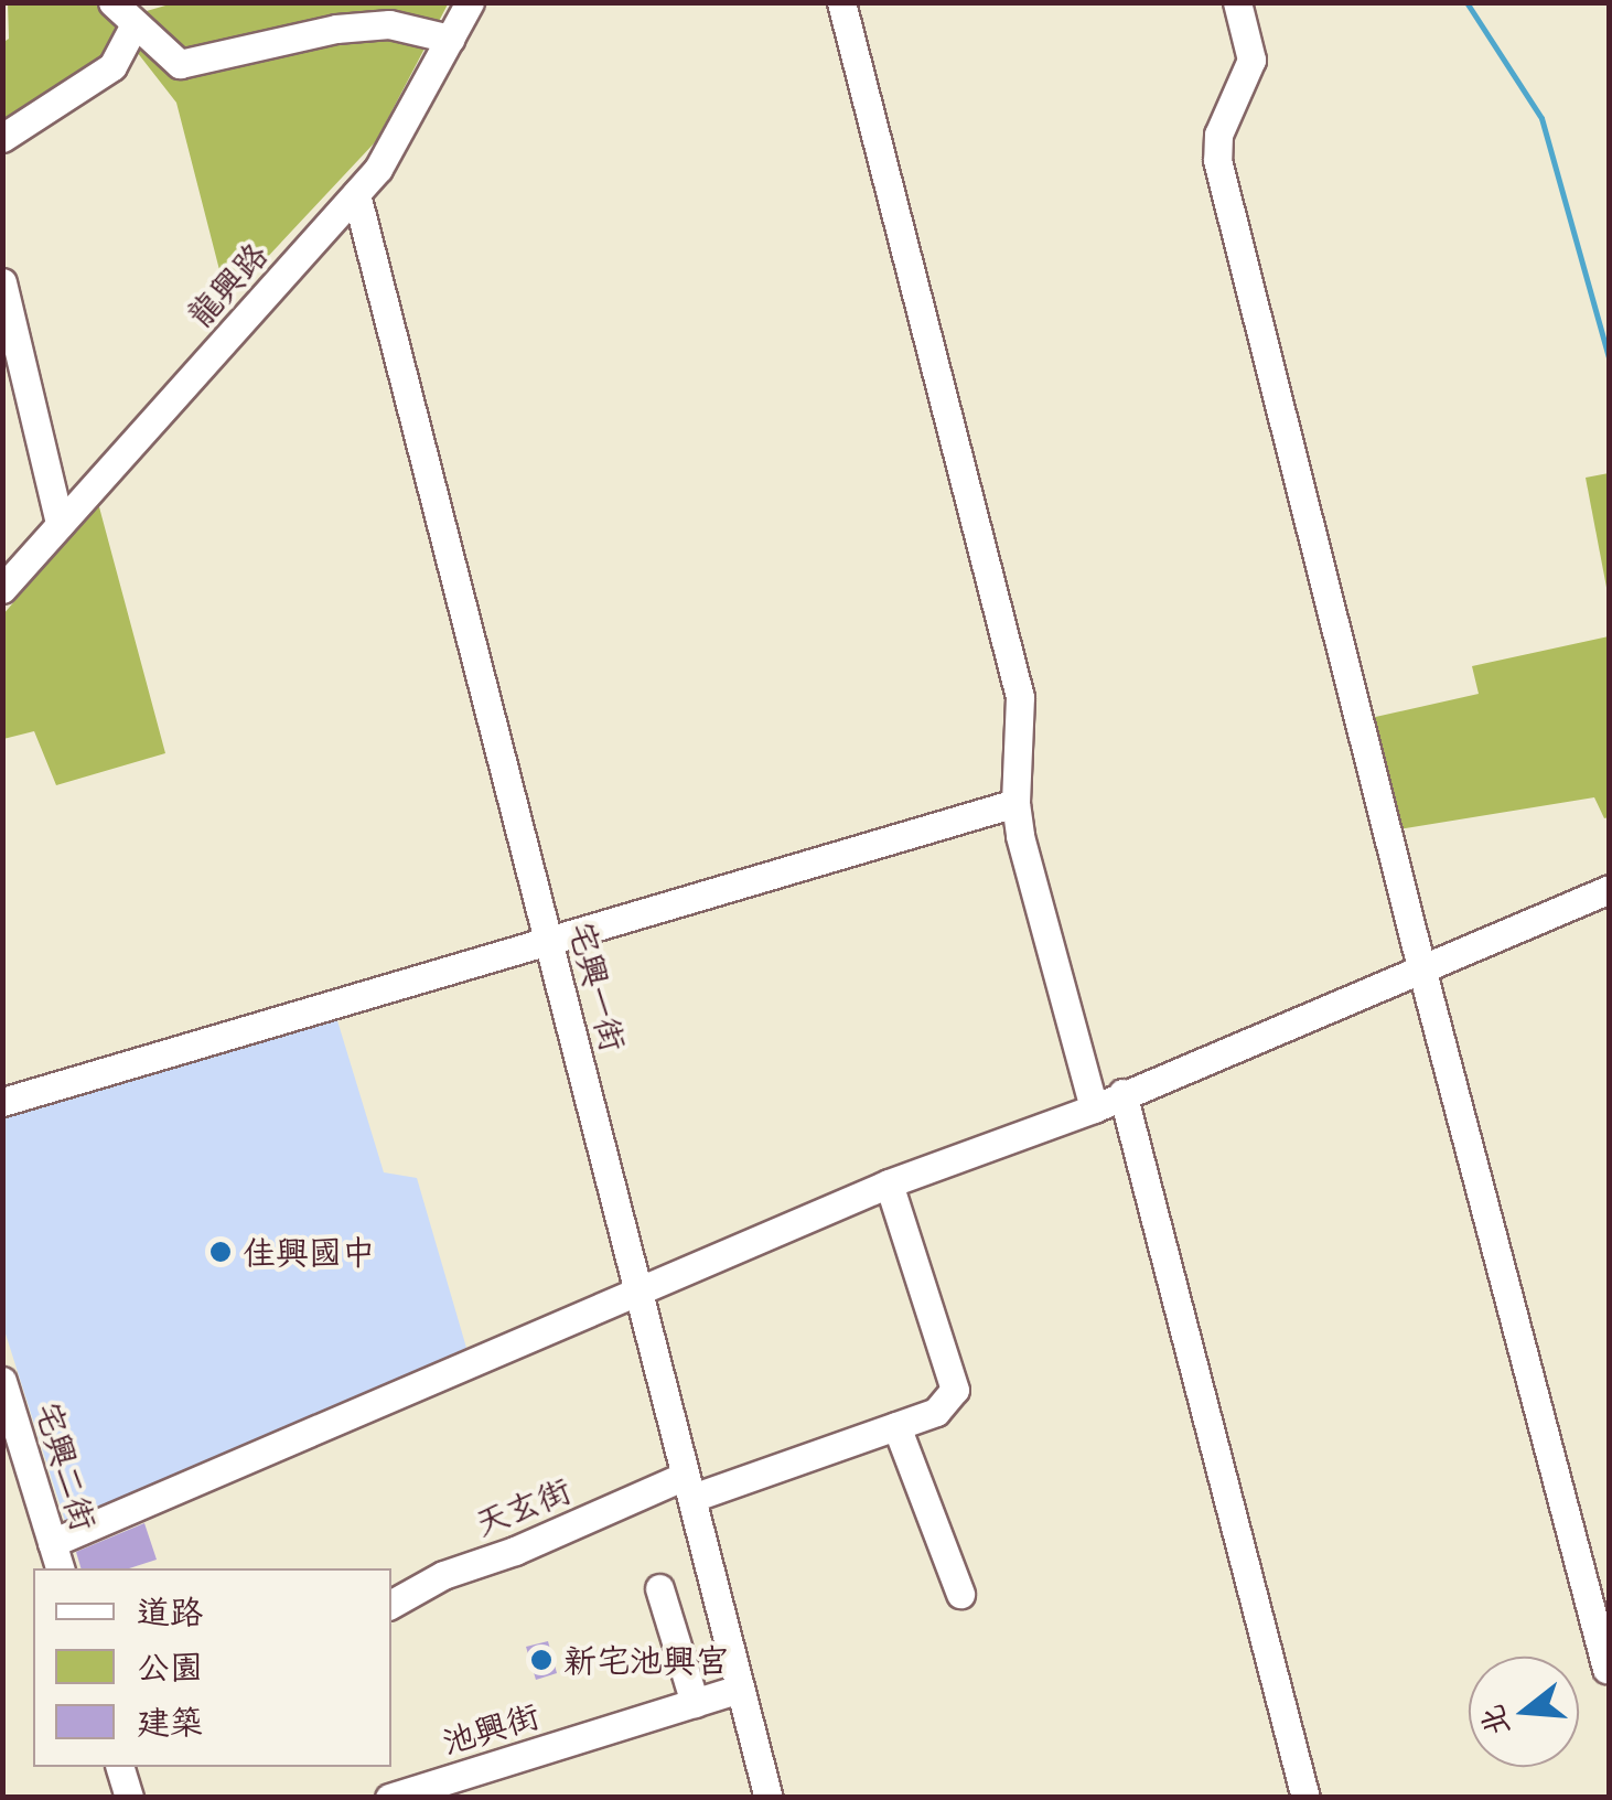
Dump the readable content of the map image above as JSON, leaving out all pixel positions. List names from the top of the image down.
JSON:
{
  "streets": {
    "street": [
      "龍興路",
      "宅興一街",
      "宅興二街",
      "天玄街",
      "池興街"
    ]
  },
  "crossings": [
    ["龍興路", "宅興一街"],
    ["宅興一街", "天玄街"],
    ["宅興一街", "池興街"]
  ],
  "places": ["佳興國中", "新宅池興宮"],
  "legend": ["道路", "公園", "建築"],
  "north": "left"
}
